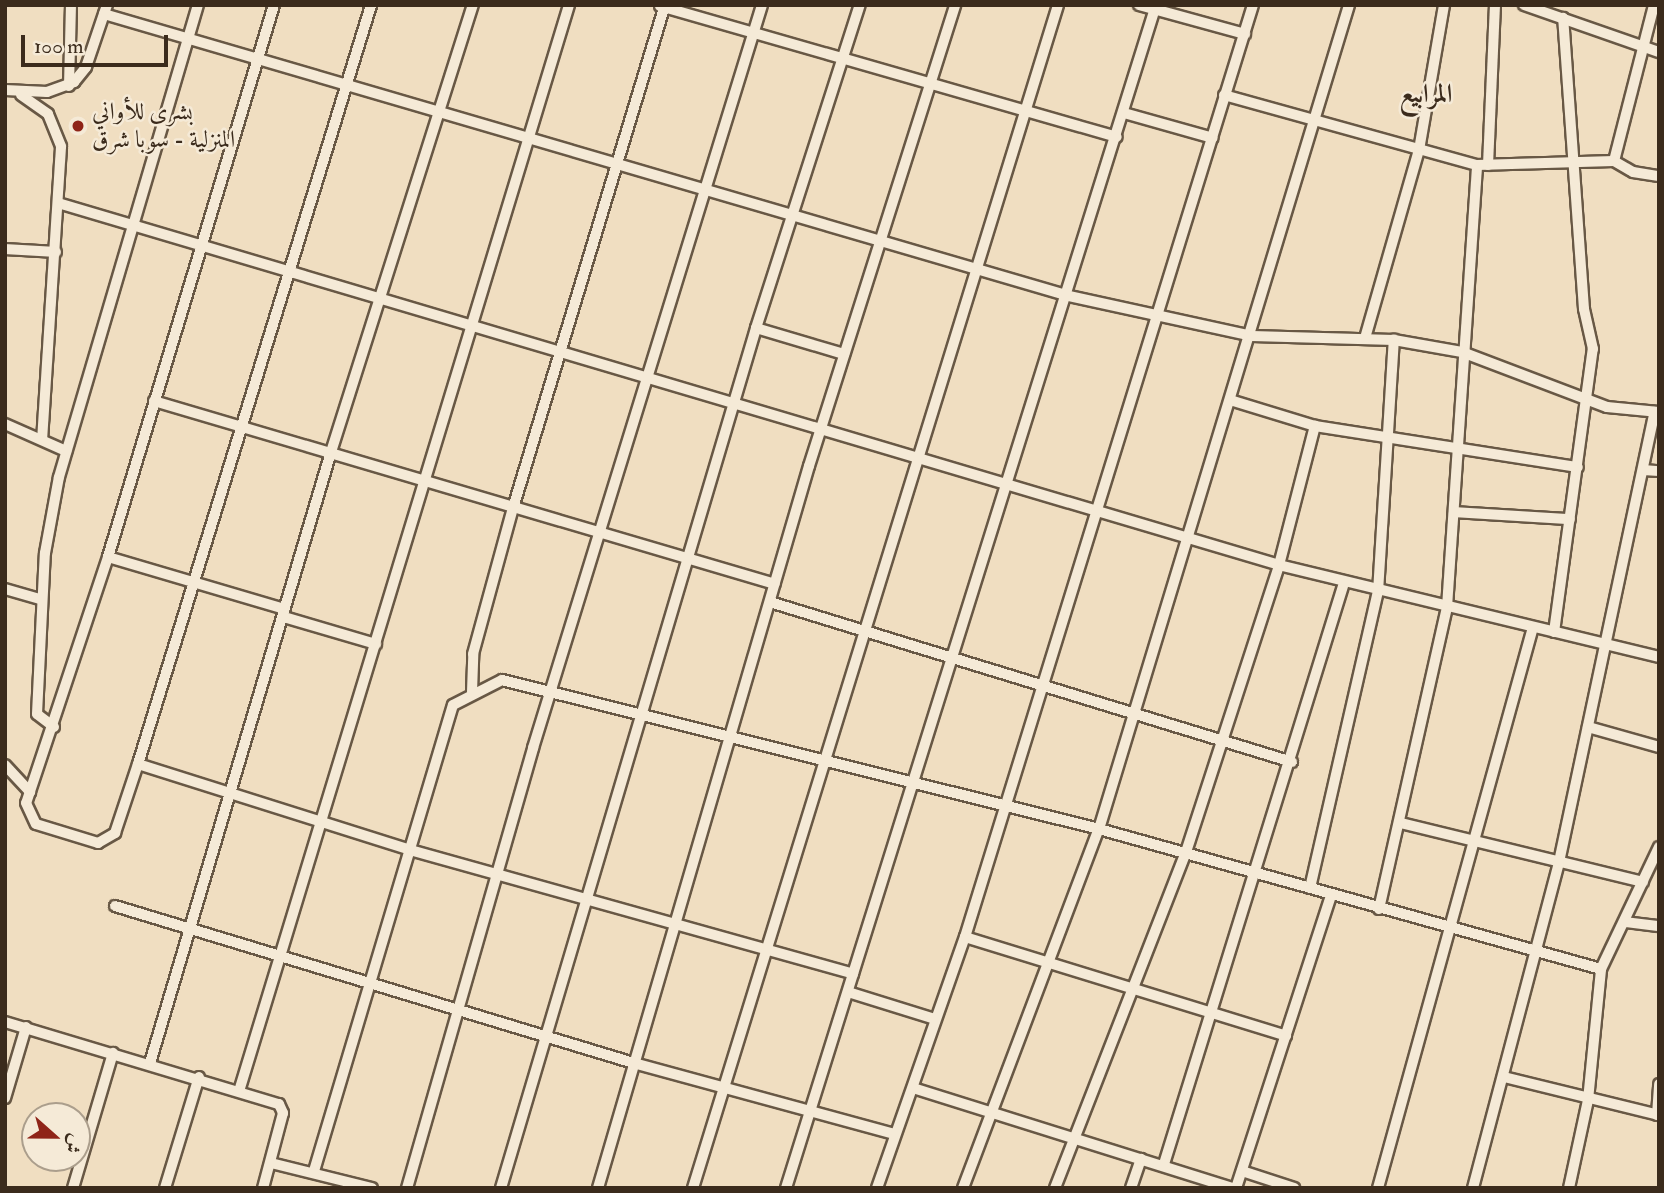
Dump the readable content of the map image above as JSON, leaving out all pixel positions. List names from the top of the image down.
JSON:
{
  "districts": ["المرابيع"],
  "places": ["بشرى للأواني المنزلية - سوبا شرق"],
  "scale_bar": "100 m",
  "north": "right"
}
